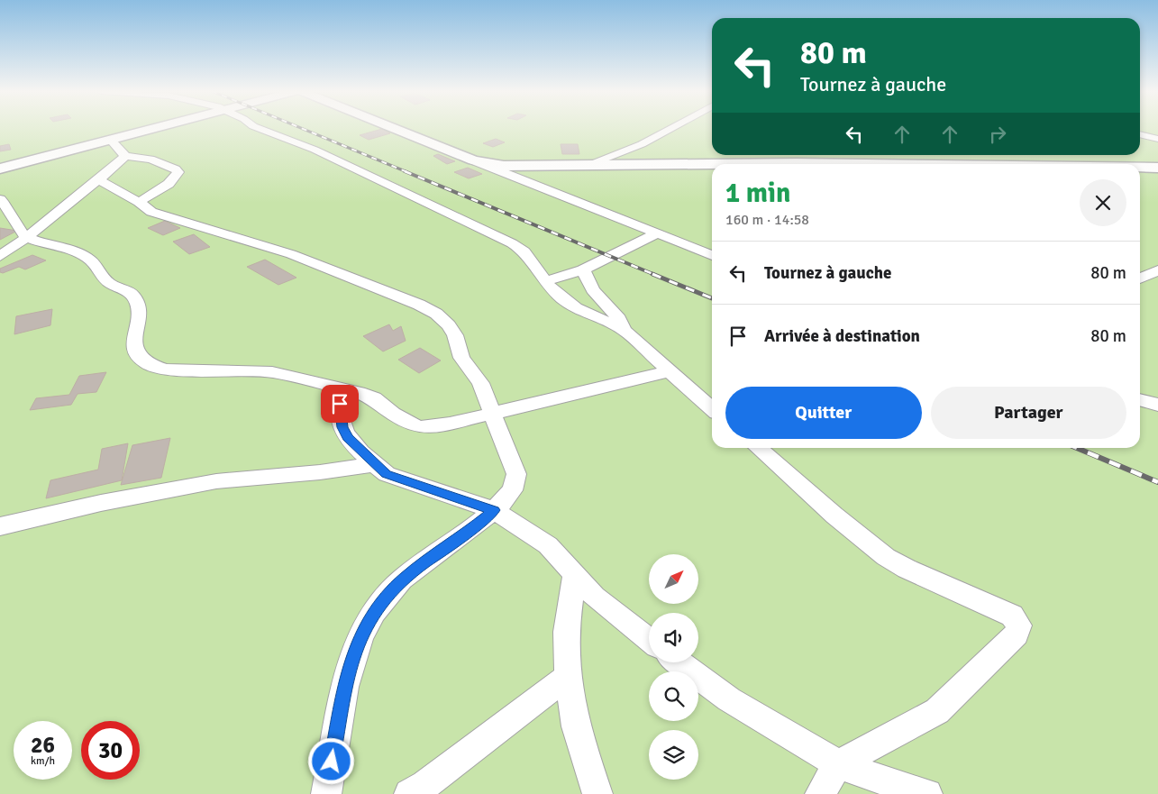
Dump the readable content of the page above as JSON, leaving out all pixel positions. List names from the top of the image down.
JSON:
{
  "north": "top right",
  "page": {
    "turn": ["80 m", "Tournez à gauche"],
    "heading": ["1 min", "160 m · 14:58"],
    "list": [
      {
        "name": "Tournez à gauche",
        "value": "80 m"
      },
      {
        "name": "Arrivée à destination",
        "value": "80 m"
      }
    ],
    "buttons": ["Quitter", "Partager"],
    "speed": "26 km/h",
    "limit": "30"
  }
}
